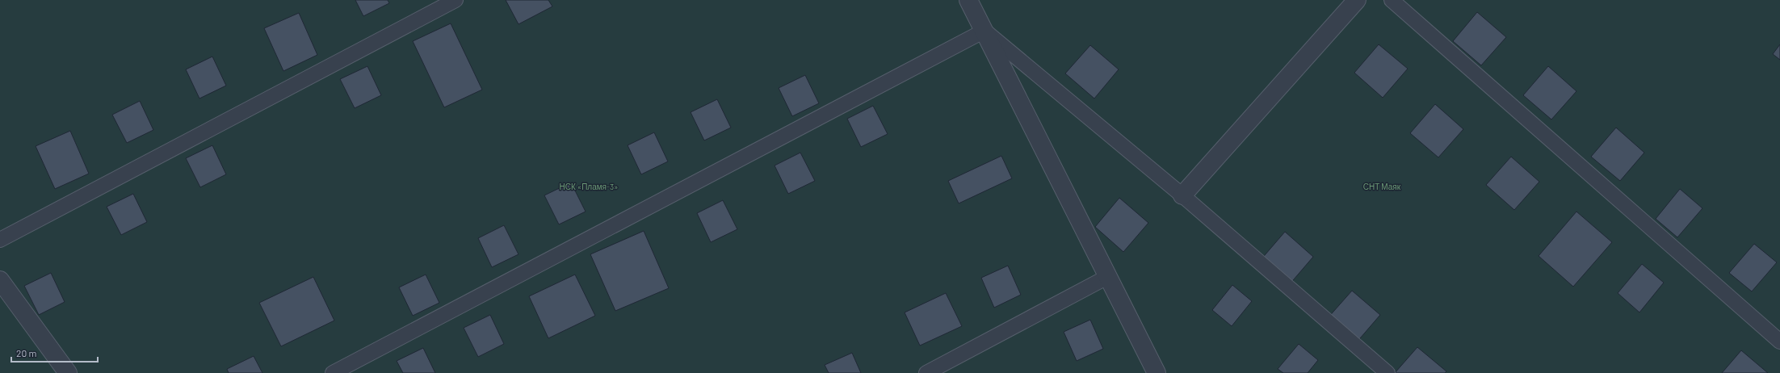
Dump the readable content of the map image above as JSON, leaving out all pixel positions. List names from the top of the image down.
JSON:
{
  "parks": ["НСК «Пламя-3»", "СНТ Маяк"],
  "scale_bar": "20 m"
}
